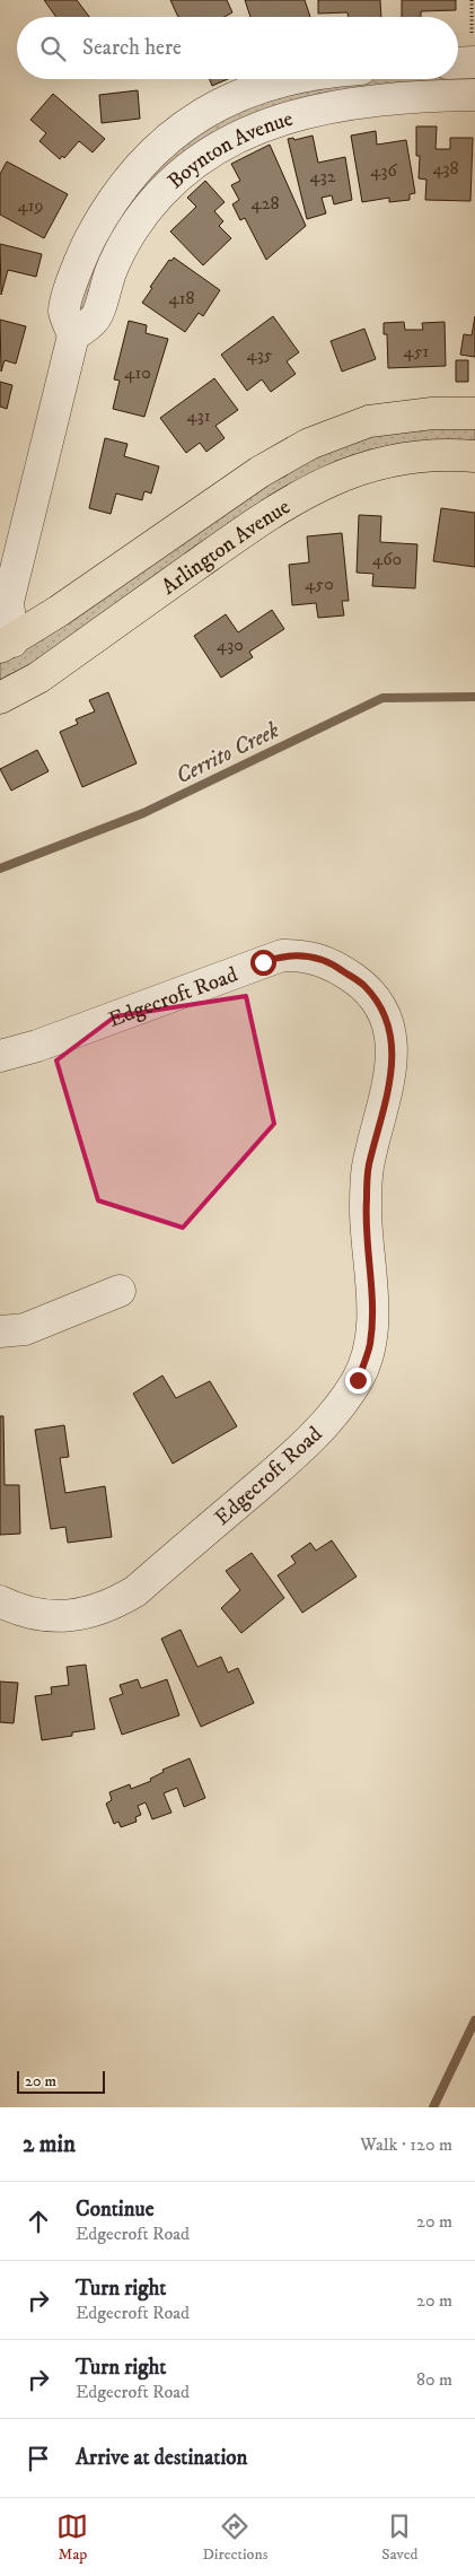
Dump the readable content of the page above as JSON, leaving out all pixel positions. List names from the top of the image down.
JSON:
{
  "streets": {
    "main road": ["Arlington Avenue"],
    "street": ["Boynton Avenue", "Edgecroft Road"]
  },
  "water": ["Cerrito Creek"],
  "house_numbers": [
    "438",
    "436",
    "432",
    "428",
    "419",
    "418",
    "451",
    "435",
    "410",
    "431",
    "460",
    "450",
    "430"
  ],
  "scale_bar": "20 m",
  "page": {
    "search": "Search here",
    "scale": "20 m",
    "heading": ["2 min", "Walk · 120 m"],
    "list": [
      ["Continue", "Edgecroft Road", "20 m"],
      ["Turn right", "Edgecroft Road", "20 m"],
      ["Turn right", "Edgecroft Road", "80 m"],
      "Arrive at destination"
    ],
    "nav": ["Map", "Directions", "Saved"]
  }
}
